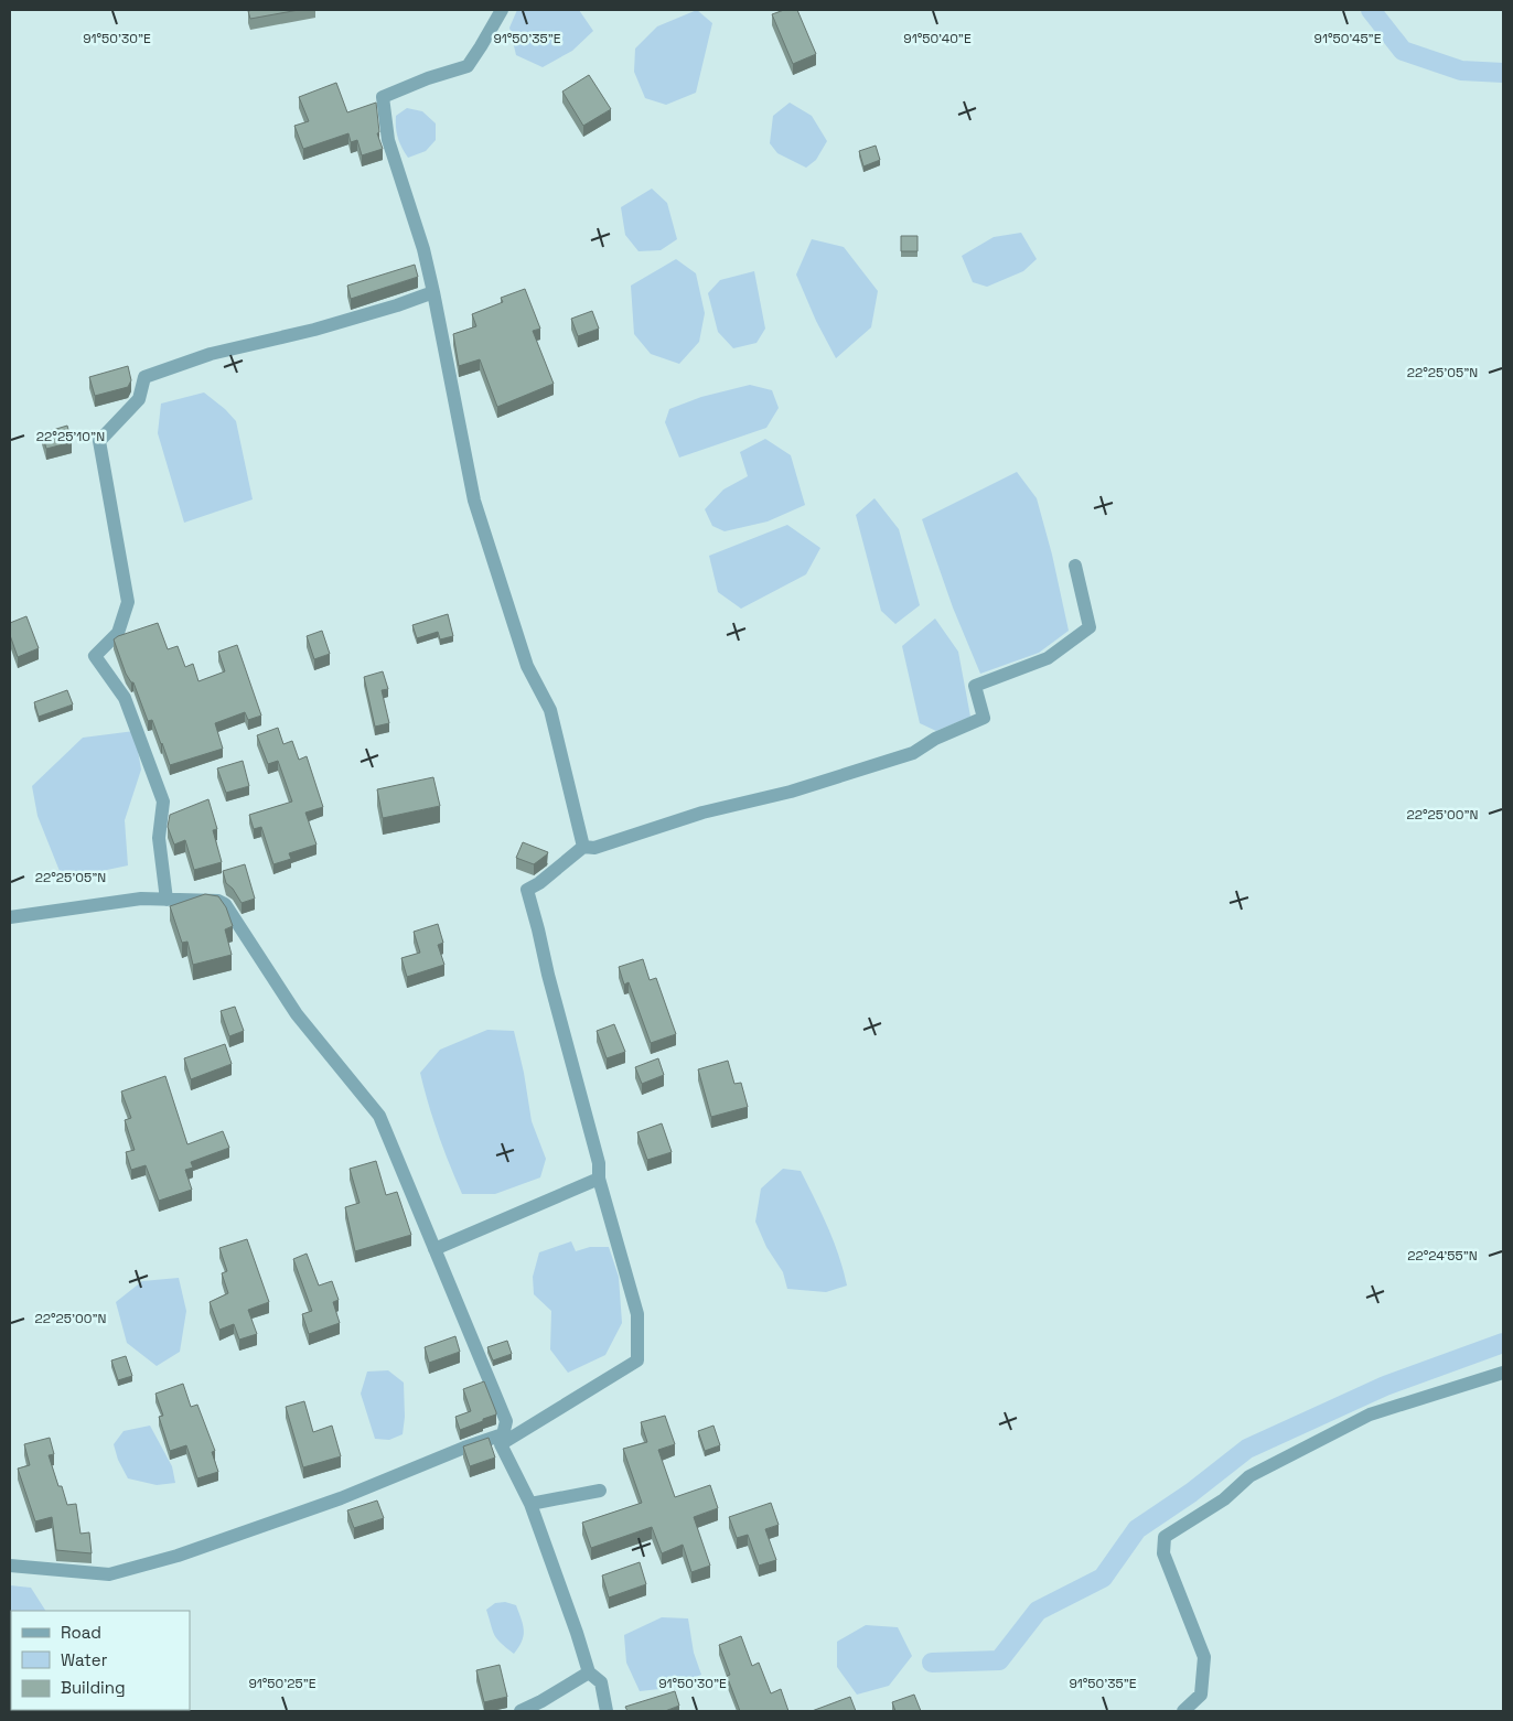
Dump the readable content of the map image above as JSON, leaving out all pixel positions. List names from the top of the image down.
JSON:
{
  "legend": ["Road", "Water", "Building"],
  "coordinates": [
    "91°50'30\"E",
    "91°50'35\"E",
    "91°50'40\"E",
    "91°50'45\"E",
    "22°25'05\"N",
    "22°25'10\"N",
    "22°25'00\"N",
    "22°24'55\"N",
    "91°50'25\"E"
  ]
}
